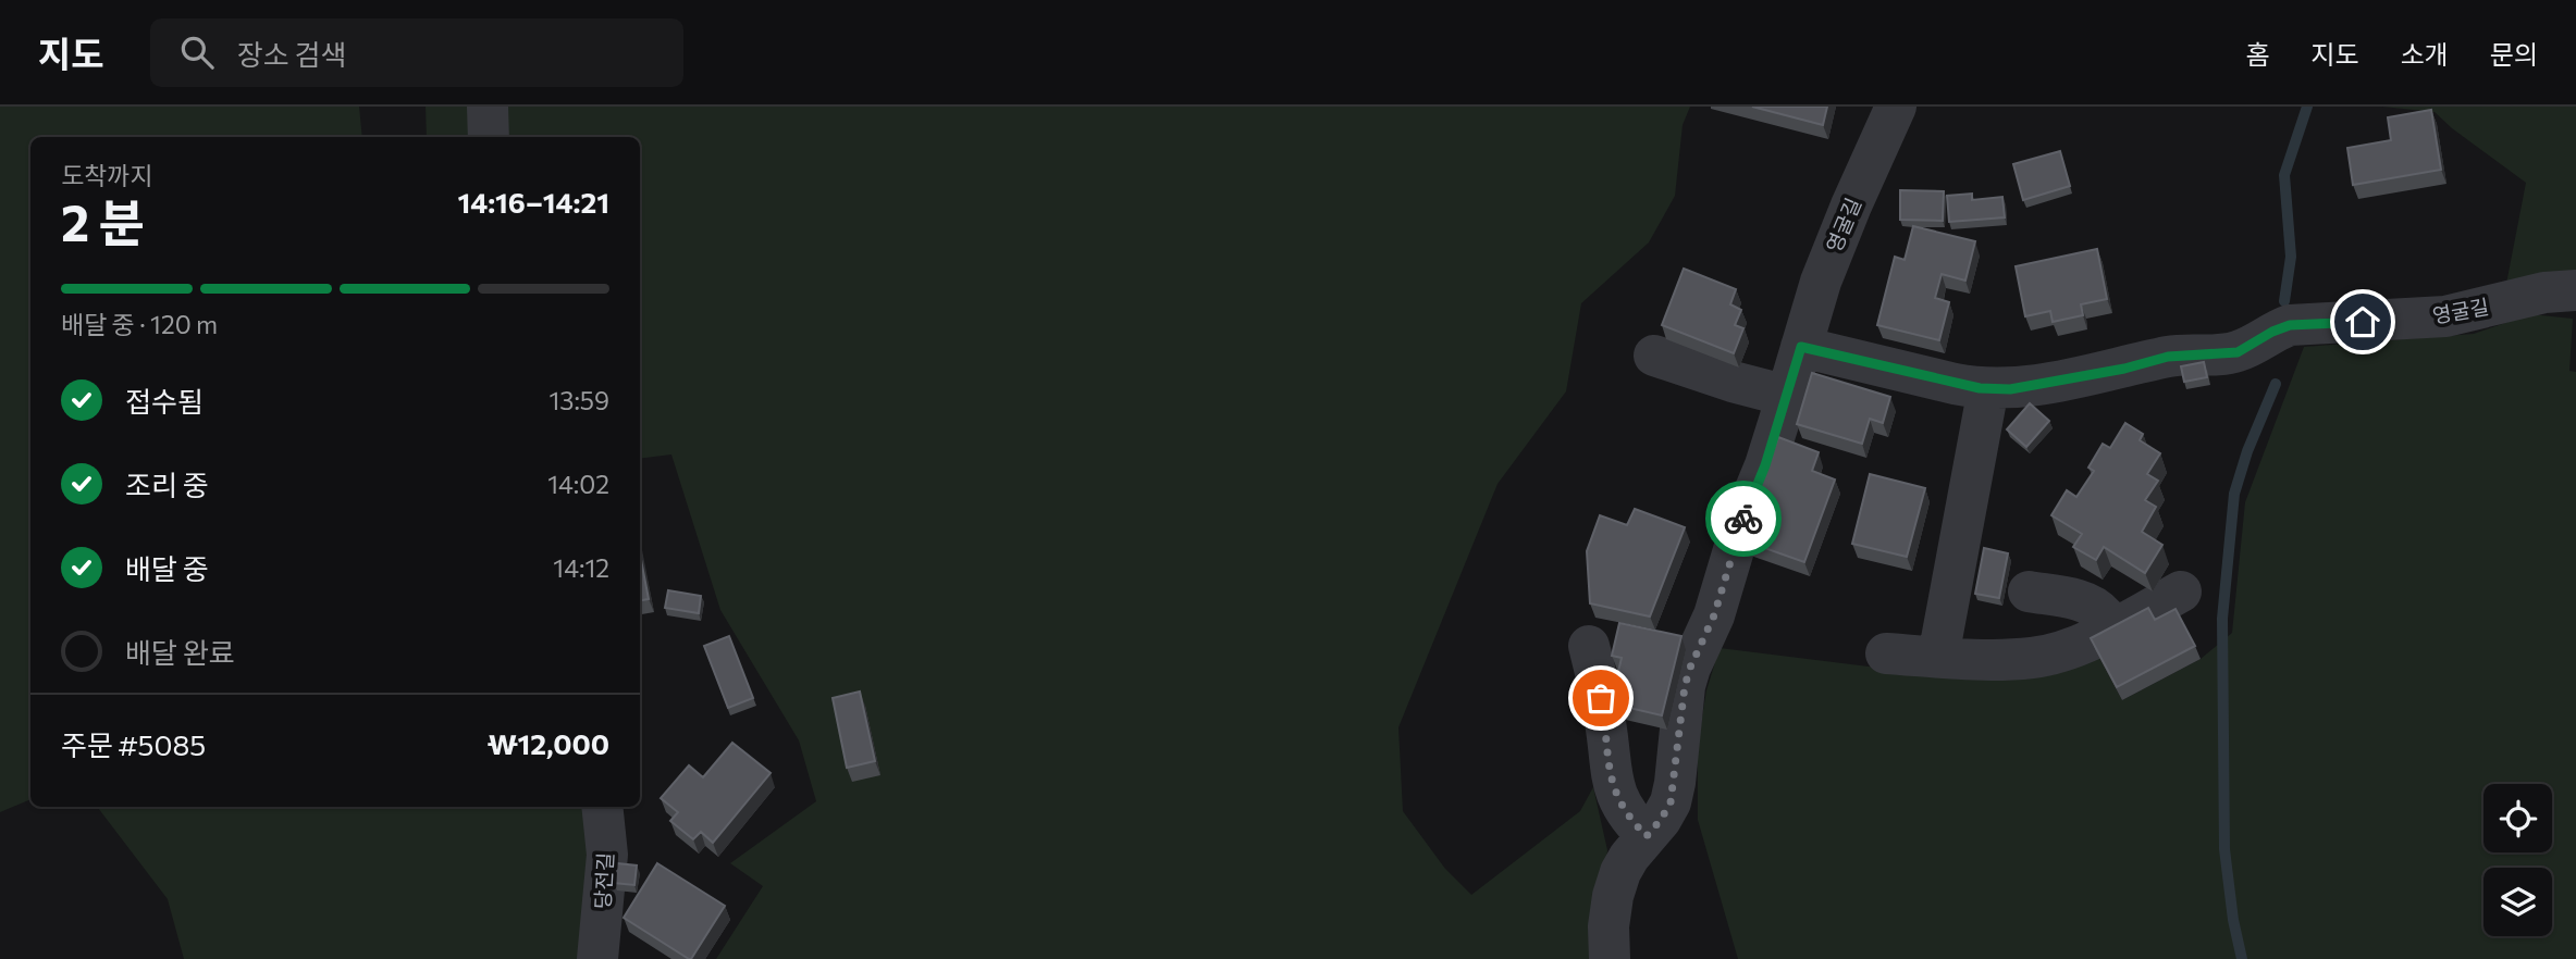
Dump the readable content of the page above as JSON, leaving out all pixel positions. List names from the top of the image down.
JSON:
{
  "streets": {
    "lane": ["영굴길", "당전길"]
  },
  "page": {
    "header": "지도",
    "search": "장소 검색",
    "nav": [
      "홈",
      "지도",
      "소개",
      "문의"
    ],
    "heading": ["2 분", "도착까지", "14:16–14:21"],
    "panel": ["주문 #5085", "₩12,000"],
    "bar": "배달 중 · 120 m",
    "list": [
      ["접수됨", "13:59"],
      ["조리 중", "14:02"],
      ["배달 중", "14:12"],
      "배달 완료"
    ]
  }
}
